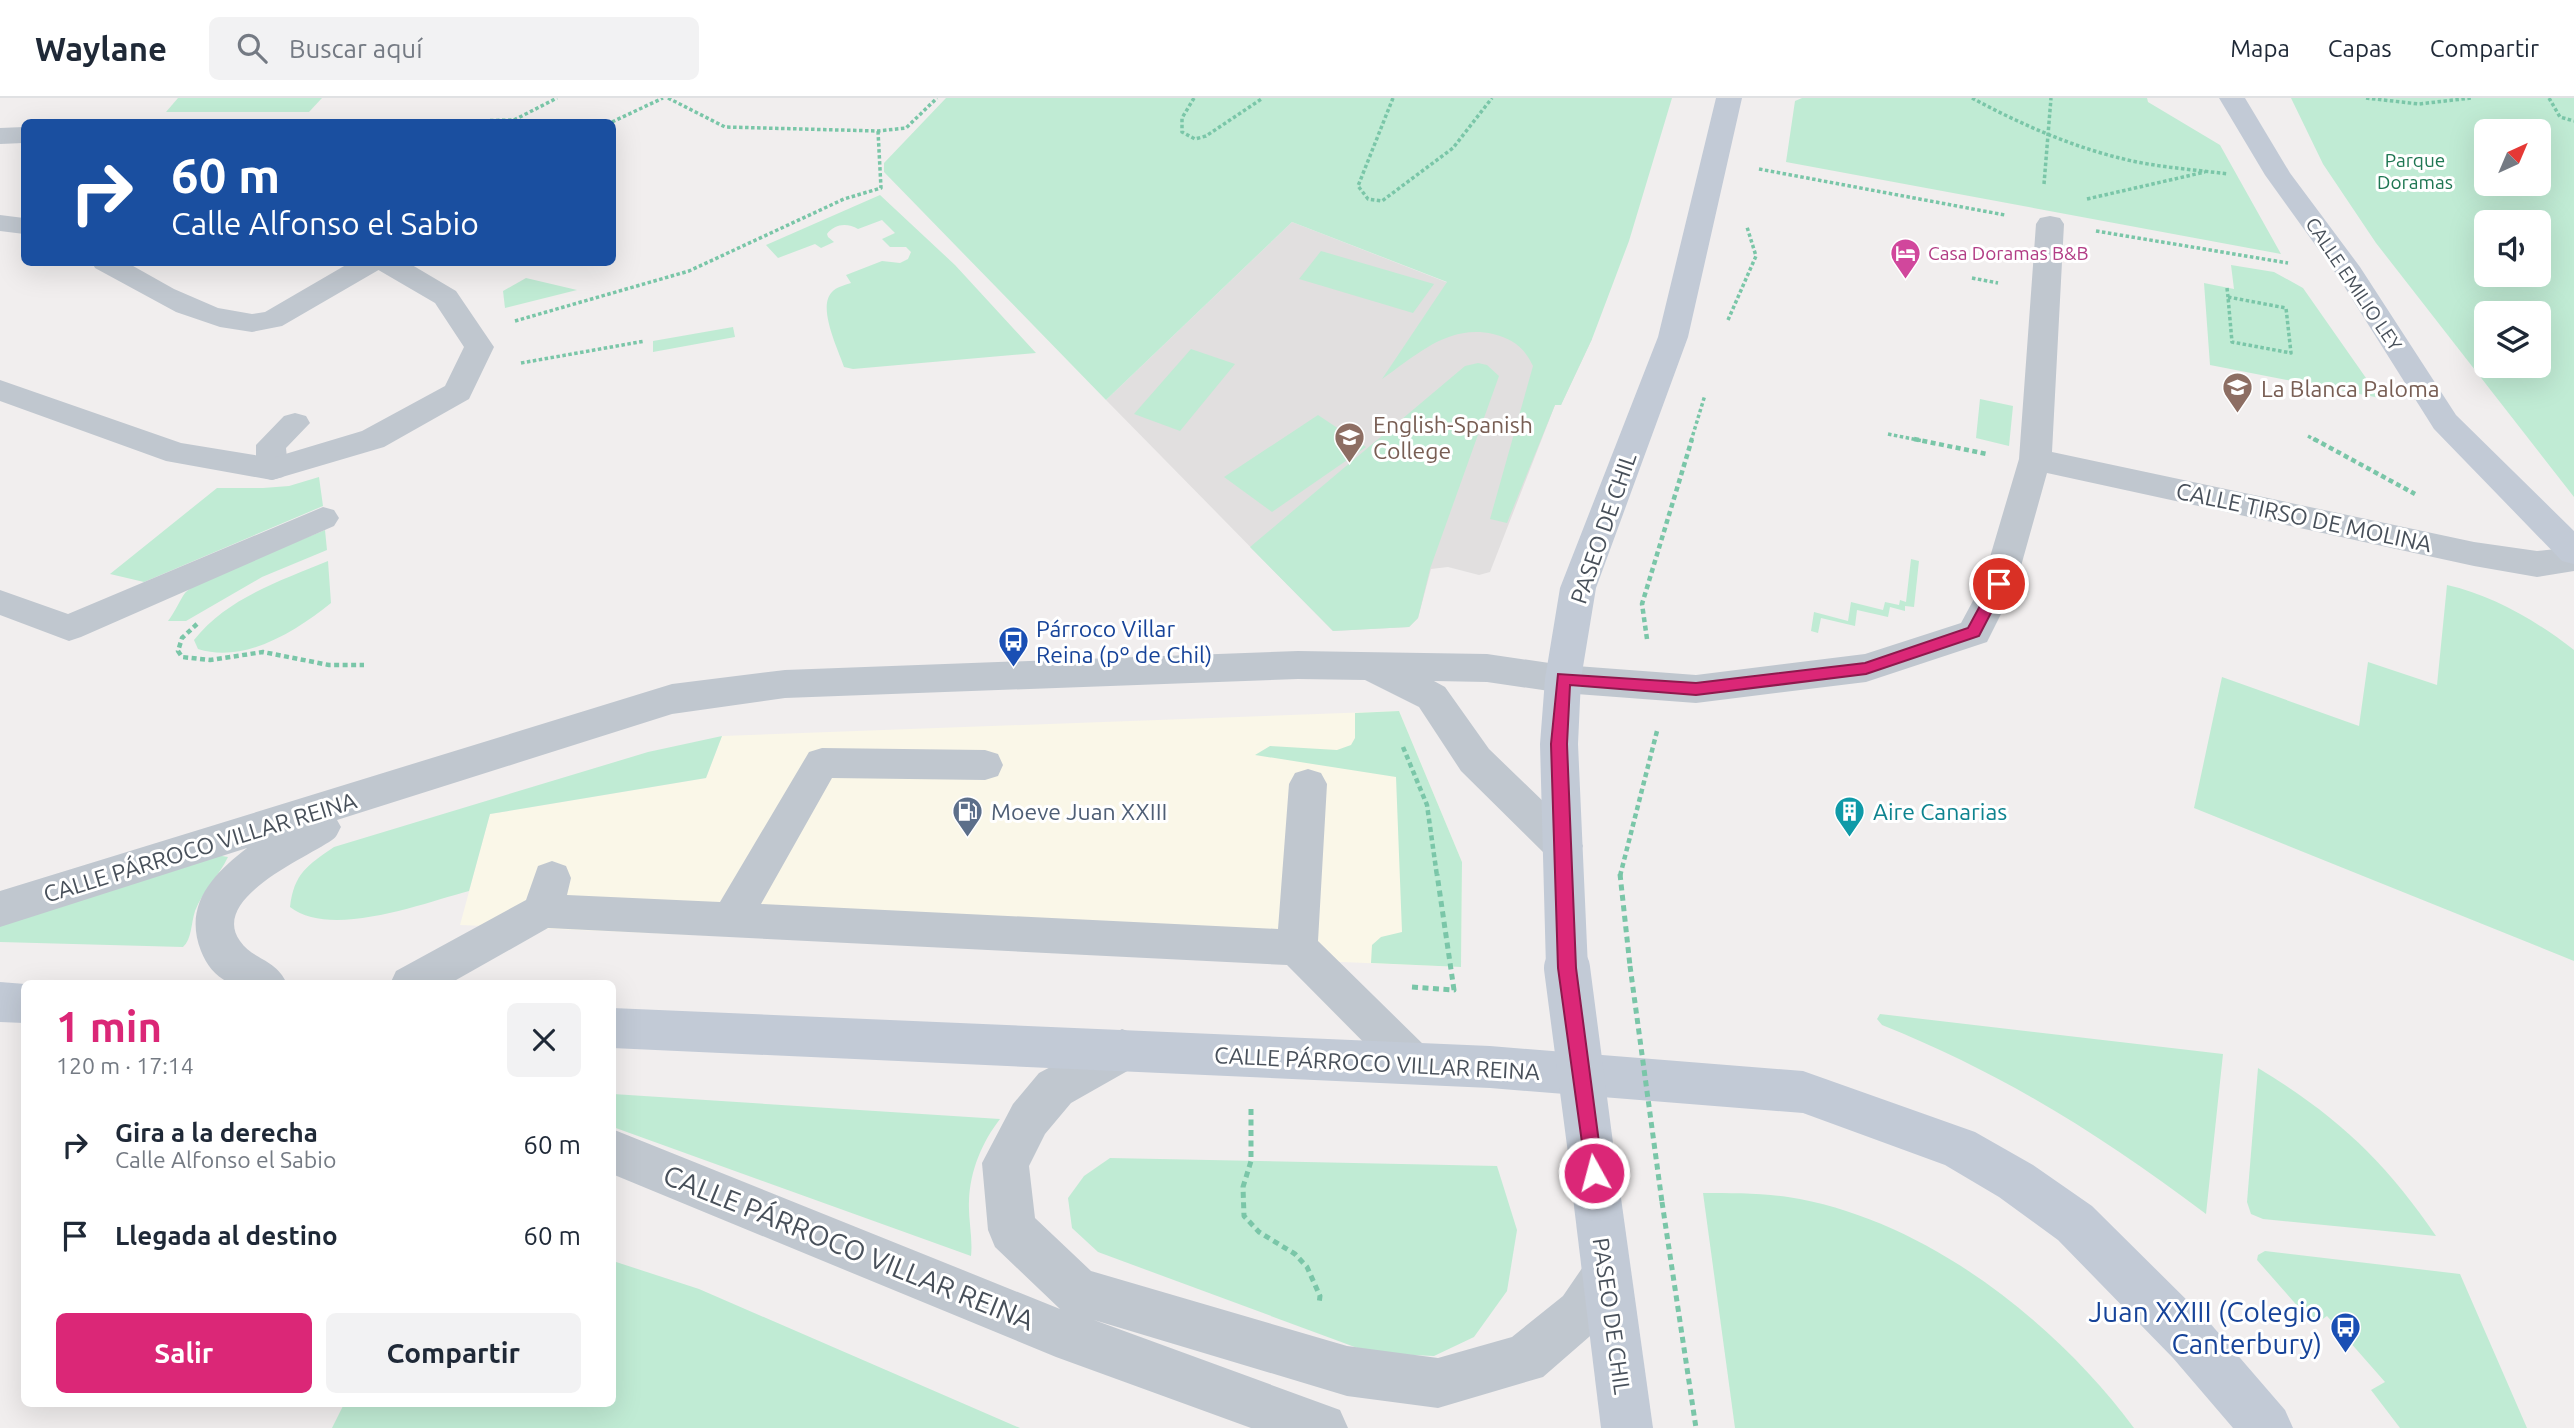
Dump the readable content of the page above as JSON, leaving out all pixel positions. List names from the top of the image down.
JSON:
{
  "streets": {
    "street": [
      "CALLE EMILIO LEY",
      "CALLE TIRSO DE MOLINA",
      "PASEO DE CHIL",
      "CALLE PÁRROCO VILLAR REINA"
    ]
  },
  "crossings": [
    ["CALLE TIRSO DE MOLINA", "CALLE PÁRROCO VILLAR REINA"],
    ["PASEO DE CHIL", "CALLE PÁRROCO VILLAR REINA"]
  ],
  "parks": ["Parque Doramas"],
  "places": {
    "hotel": ["Casa Doramas B&B"],
    "school or university": ["La Blanca Paloma", "English-Spanish College"],
    "bus stop": ["Párroco Villar Reina (pº de Chil)", "Juan XXIII (Colegio Canterbury)"],
    "fuel station": ["Moeve Juan XXIII"],
    "building": ["Aire Canarias"]
  },
  "north": "top right",
  "page": {
    "header": "Waylane",
    "search": "Buscar aquí",
    "nav": ["Mapa", "Capas", "Compartir"],
    "turn": ["60 m", "Calle Alfonso el Sabio"],
    "heading": ["1 min", "120 m · 17:14"],
    "list": [
      {
        "name": "Gira a la derecha",
        "note": "Calle Alfonso el Sabio",
        "value": "60 m"
      },
      {
        "name": "Llegada al destino",
        "value": "60 m"
      }
    ],
    "buttons": ["Salir", "Compartir"]
  }
}
